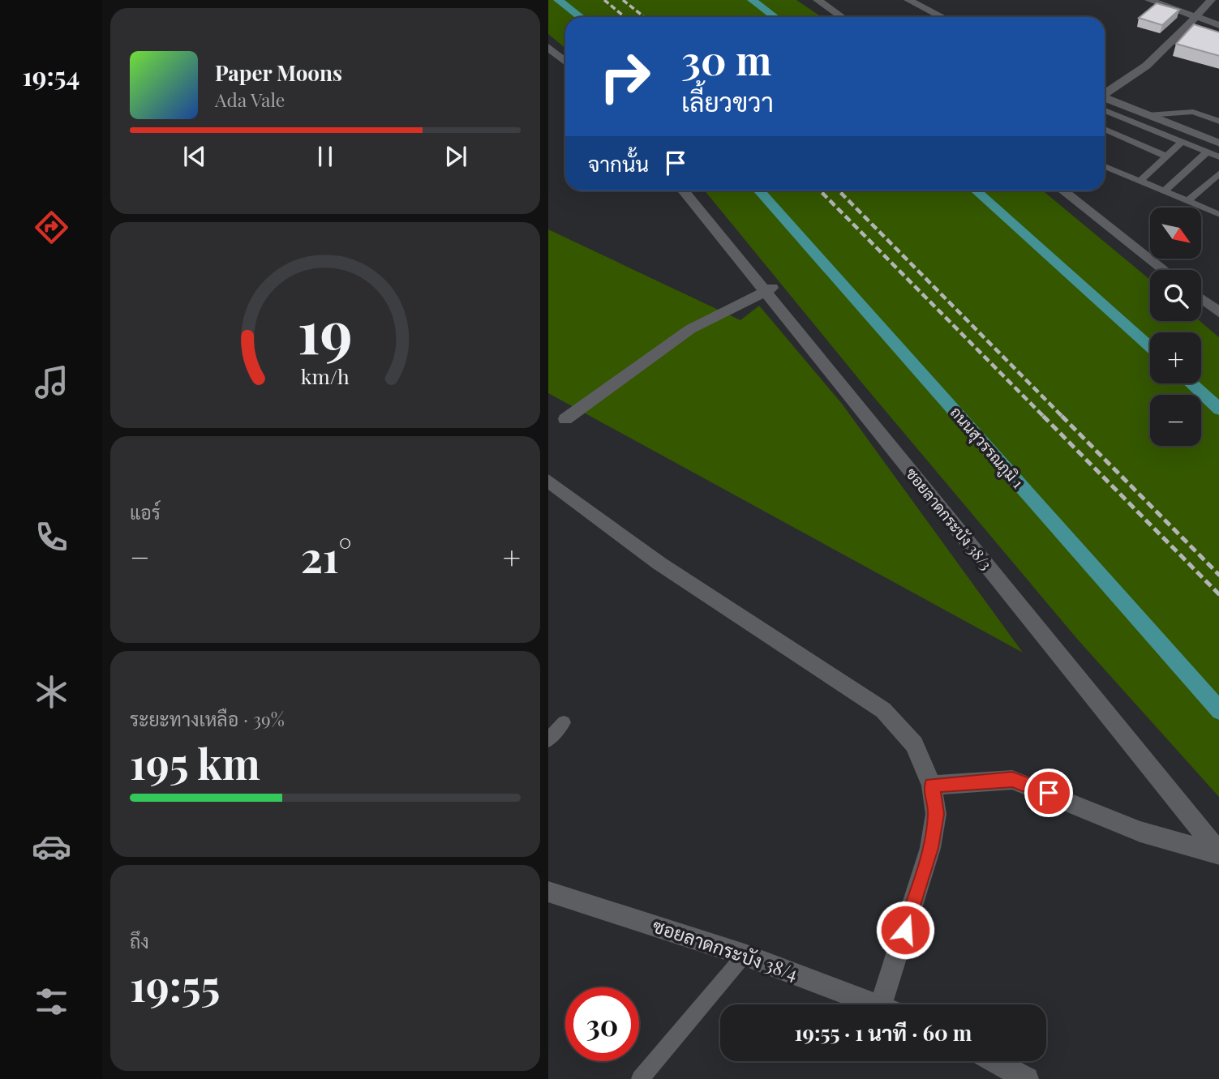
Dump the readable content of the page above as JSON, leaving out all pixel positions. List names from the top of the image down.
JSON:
{
  "streets": {
    "highway": ["ถนนสุวรรณภูมิ 1"],
    "street": ["ซอยลาดกระบัง 38/3", "ซอยลาดกระบัง 38/4"]
  },
  "north": "bottom right",
  "page": {
    "tabs": "19:54",
    "turn": ["30 m", "เลี้ยวขวา"],
    "song": ["Paper Moons", "Ada Vale"],
    "then": "จากนั้น",
    "map_buttons": ["+", "−"],
    "tile": [
      "แอร์",
      ["ระยะทางเหลือ · 39%", "195 km"],
      ["ถึง", "19:55"]
    ],
    "heat": ["−", "21°", "+"],
    "limit": "30",
    "trip": "19:55 · 1 นาที · 60 m",
    "gauge": ["19", "km/h"]
  }
}
